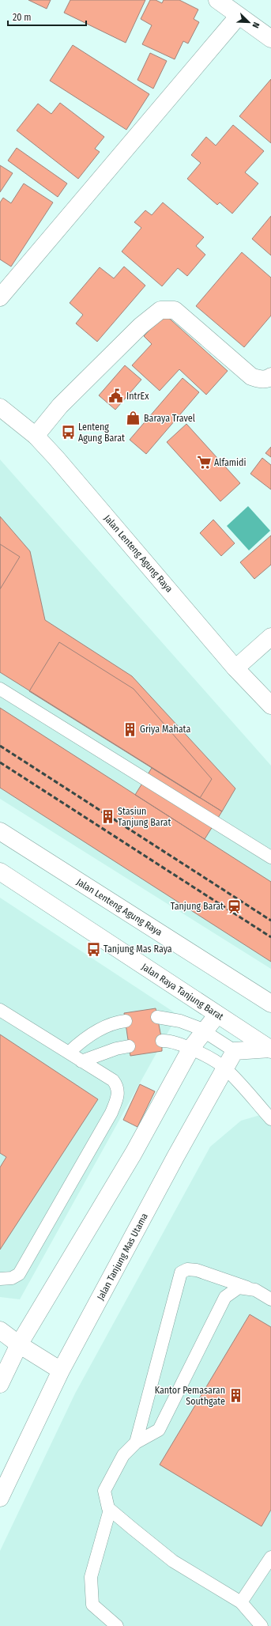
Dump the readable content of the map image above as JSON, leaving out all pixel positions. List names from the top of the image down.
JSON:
{
  "streets": {
    "street": ["Jalan Lenteng Agung Raya", "Jalan Raya Tanjung Barat", "Jalan Tanjung Mas Utama"]
  },
  "places": {
    "public building": ["IntrEx"],
    "shop": ["Baraya Travel"],
    "bus stop": ["Lenteng Agung Barat", "Tanjung Mas Raya"],
    "supermarket": ["Alfamidi"],
    "building": ["Griya Mahata", "Stasiun Tanjung Barat", "Kantor Pemasaran Southgate"],
    "station": ["Tanjung Barat"]
  },
  "scale_bar": "20 m",
  "north": "bottom right"
}
